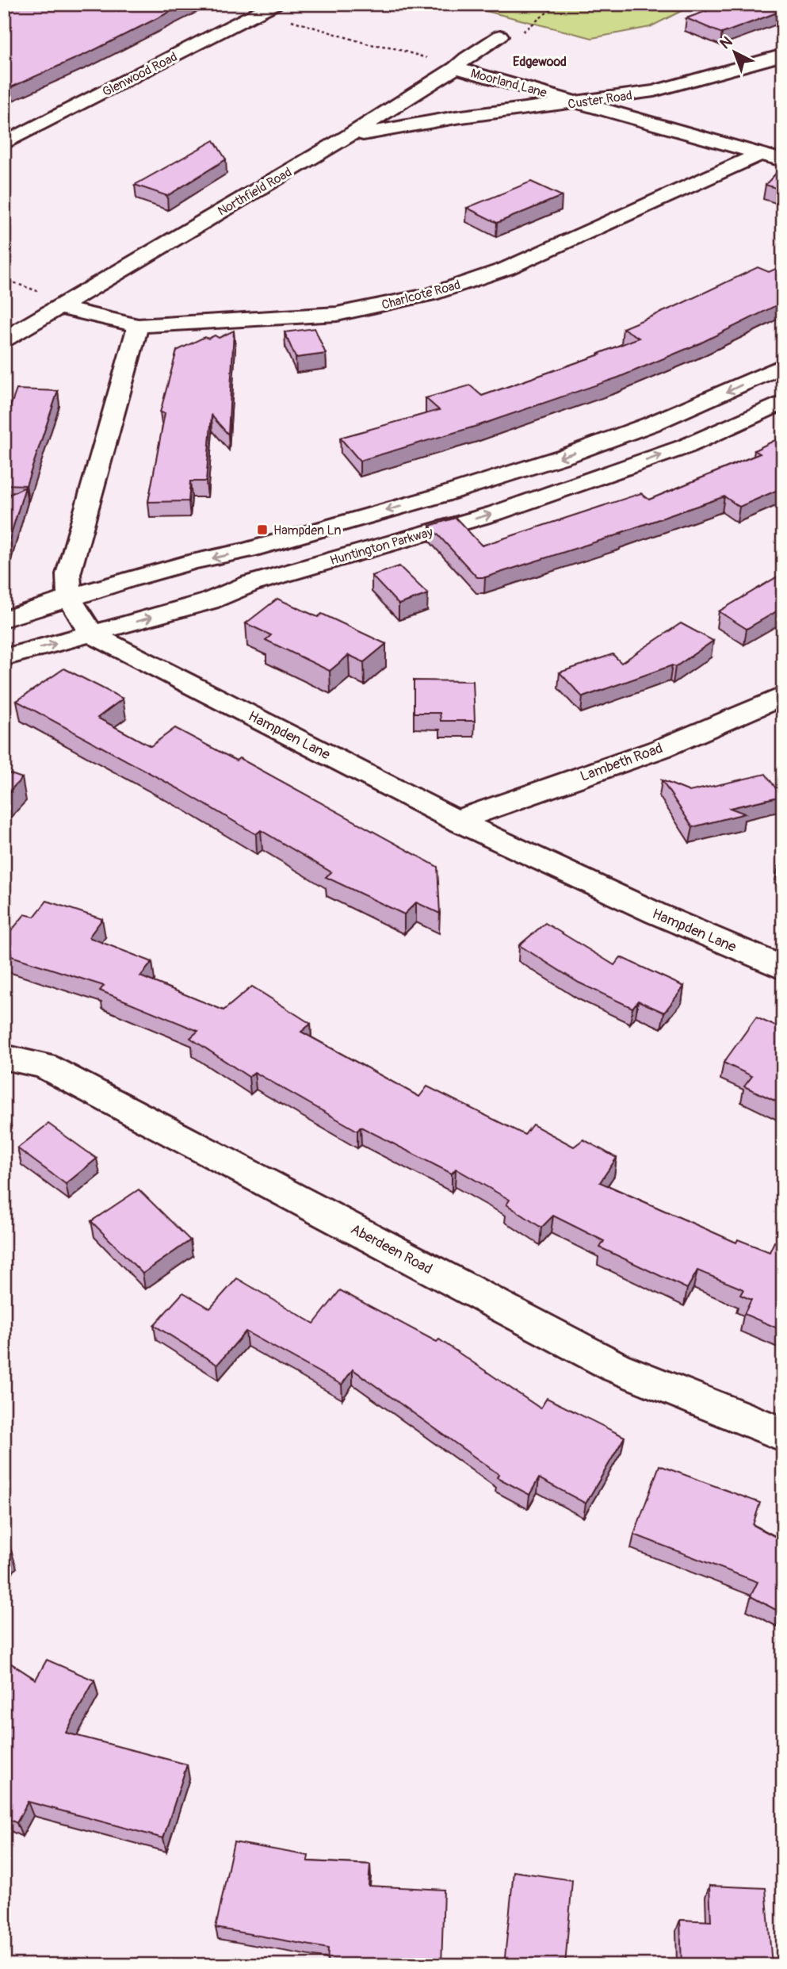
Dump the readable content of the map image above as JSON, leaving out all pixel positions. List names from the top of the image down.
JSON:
{
  "streets": {
    "street": [
      "Glenwood Road",
      "Moorland Lane",
      "Custer Road",
      "Northfield Road",
      "Charlcote Road",
      "Huntington Parkway",
      "Hampden Lane",
      "Lambeth Road",
      "Aberdeen Road"
    ]
  },
  "crossings": [
    ["Glenwood Road", "Moorland Lane"],
    ["Moorland Lane", "Custer Road"],
    ["Moorland Lane", "Northfield Road"],
    ["Moorland Lane", "Charlcote Road"],
    ["Custer Road", "Northfield Road"],
    ["Northfield Road", "Charlcote Road"],
    ["Huntington Parkway", "Hampden Lane"],
    ["Hampden Lane", "Lambeth Road"]
  ],
  "districts": ["Edgewood"],
  "places": {
    "transit": ["Hampden Ln"]
  },
  "north": "top left"
}
